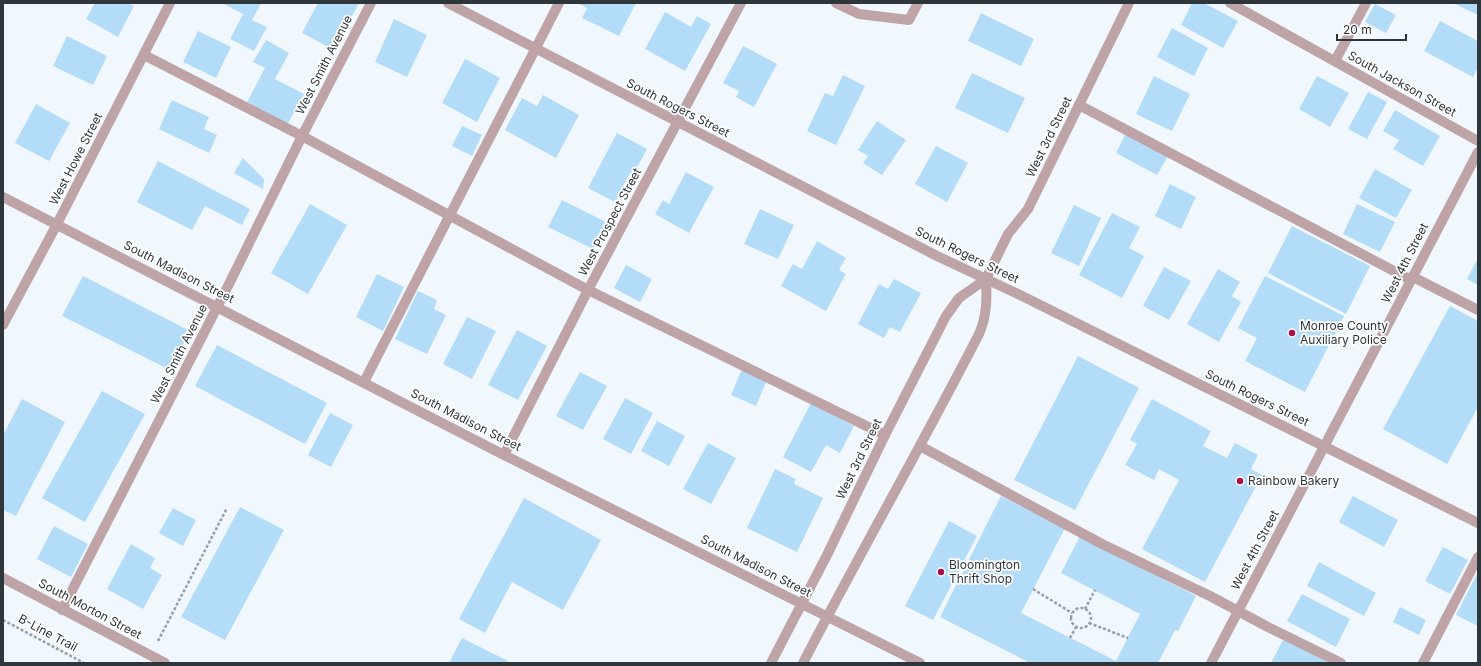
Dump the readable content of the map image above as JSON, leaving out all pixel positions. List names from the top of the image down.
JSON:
{
  "streets": {
    "street": [
      "West Smith Avenue",
      "South Jackson Street",
      "South Rogers Street",
      "West 3rd Street",
      "West Howe Street",
      "West Prospect Street",
      "West 4th Street",
      "South Madison Street",
      "South Morton Street"
    ],
    "path": ["B-Line Trail"]
  },
  "crossings": [
    ["West Smith Avenue", "South Madison Street"],
    ["West Smith Avenue", "South Morton Street"],
    ["South Rogers Street", "West 3rd Street"],
    ["South Rogers Street", "West Prospect Street"],
    ["South Rogers Street", "West 4th Street"],
    ["West 3rd Street", "South Madison Street"],
    ["West Howe Street", "South Madison Street"],
    ["West Prospect Street", "South Madison Street"]
  ],
  "places": ["Monroe County Auxiliary Police", "Rainbow Bakery", "Bloomington Thrift Shop"],
  "scale_bar": "20 m"
}
